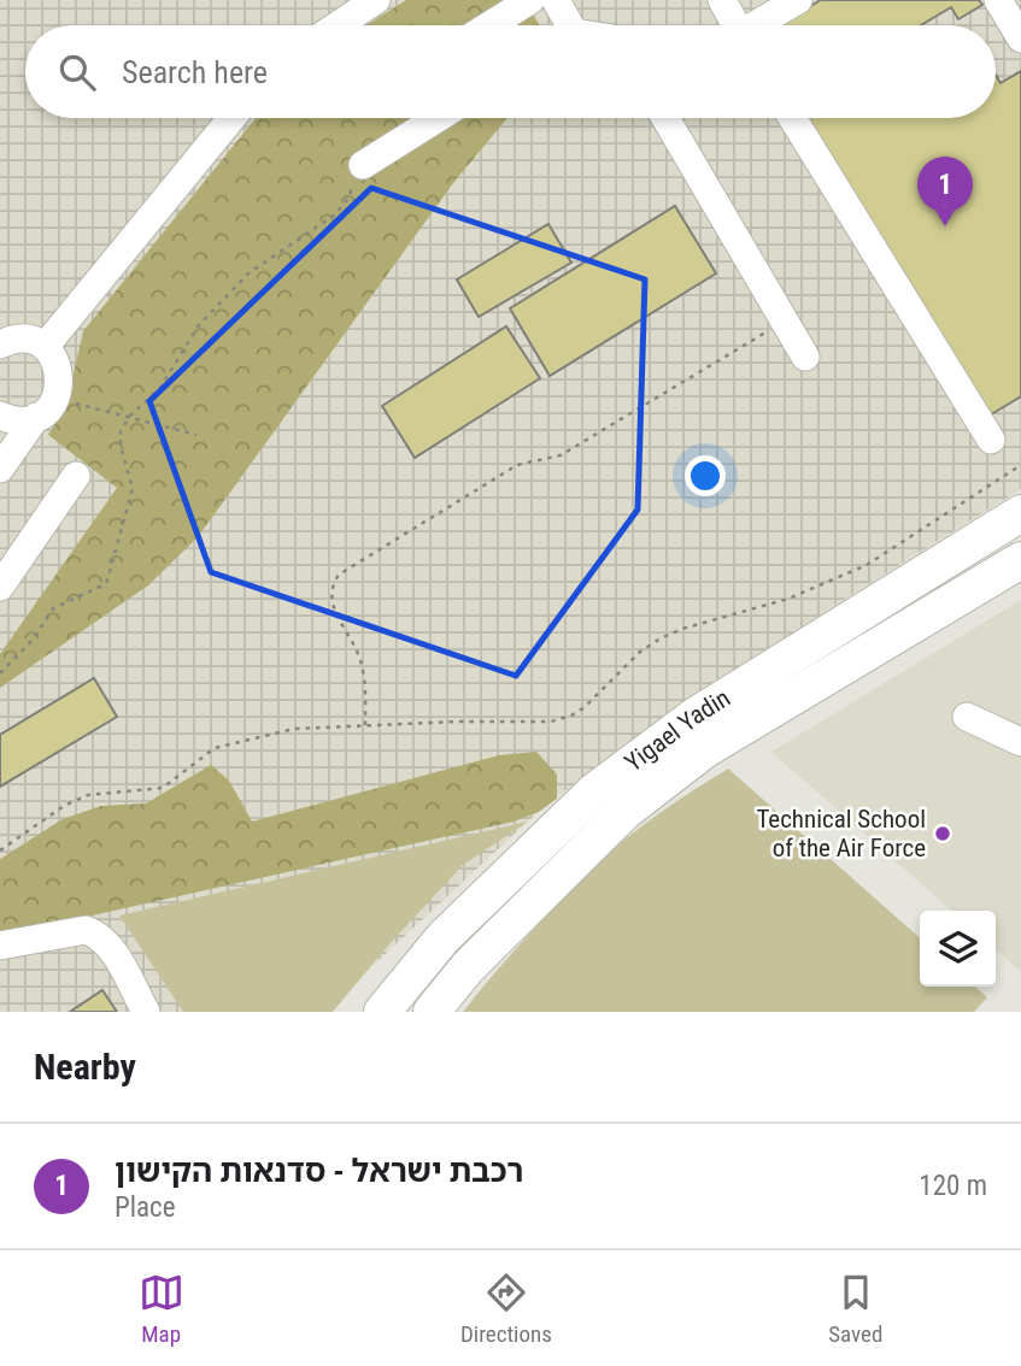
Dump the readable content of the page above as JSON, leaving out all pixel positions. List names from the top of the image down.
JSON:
{
  "streets": {
    "main road": ["Yigael Yadin"]
  },
  "places": ["Technical School of the Air Force"],
  "page": {
    "search": "Search here",
    "pins": "1",
    "heading": "Nearby",
    "list": [
      {
        "mark": "1",
        "name": "רכבת ישראל - סדנאות הקישון",
        "note": "Place",
        "value": "120 m"
      }
    ],
    "nav": ["Map", "Directions", "Saved"]
  }
}
